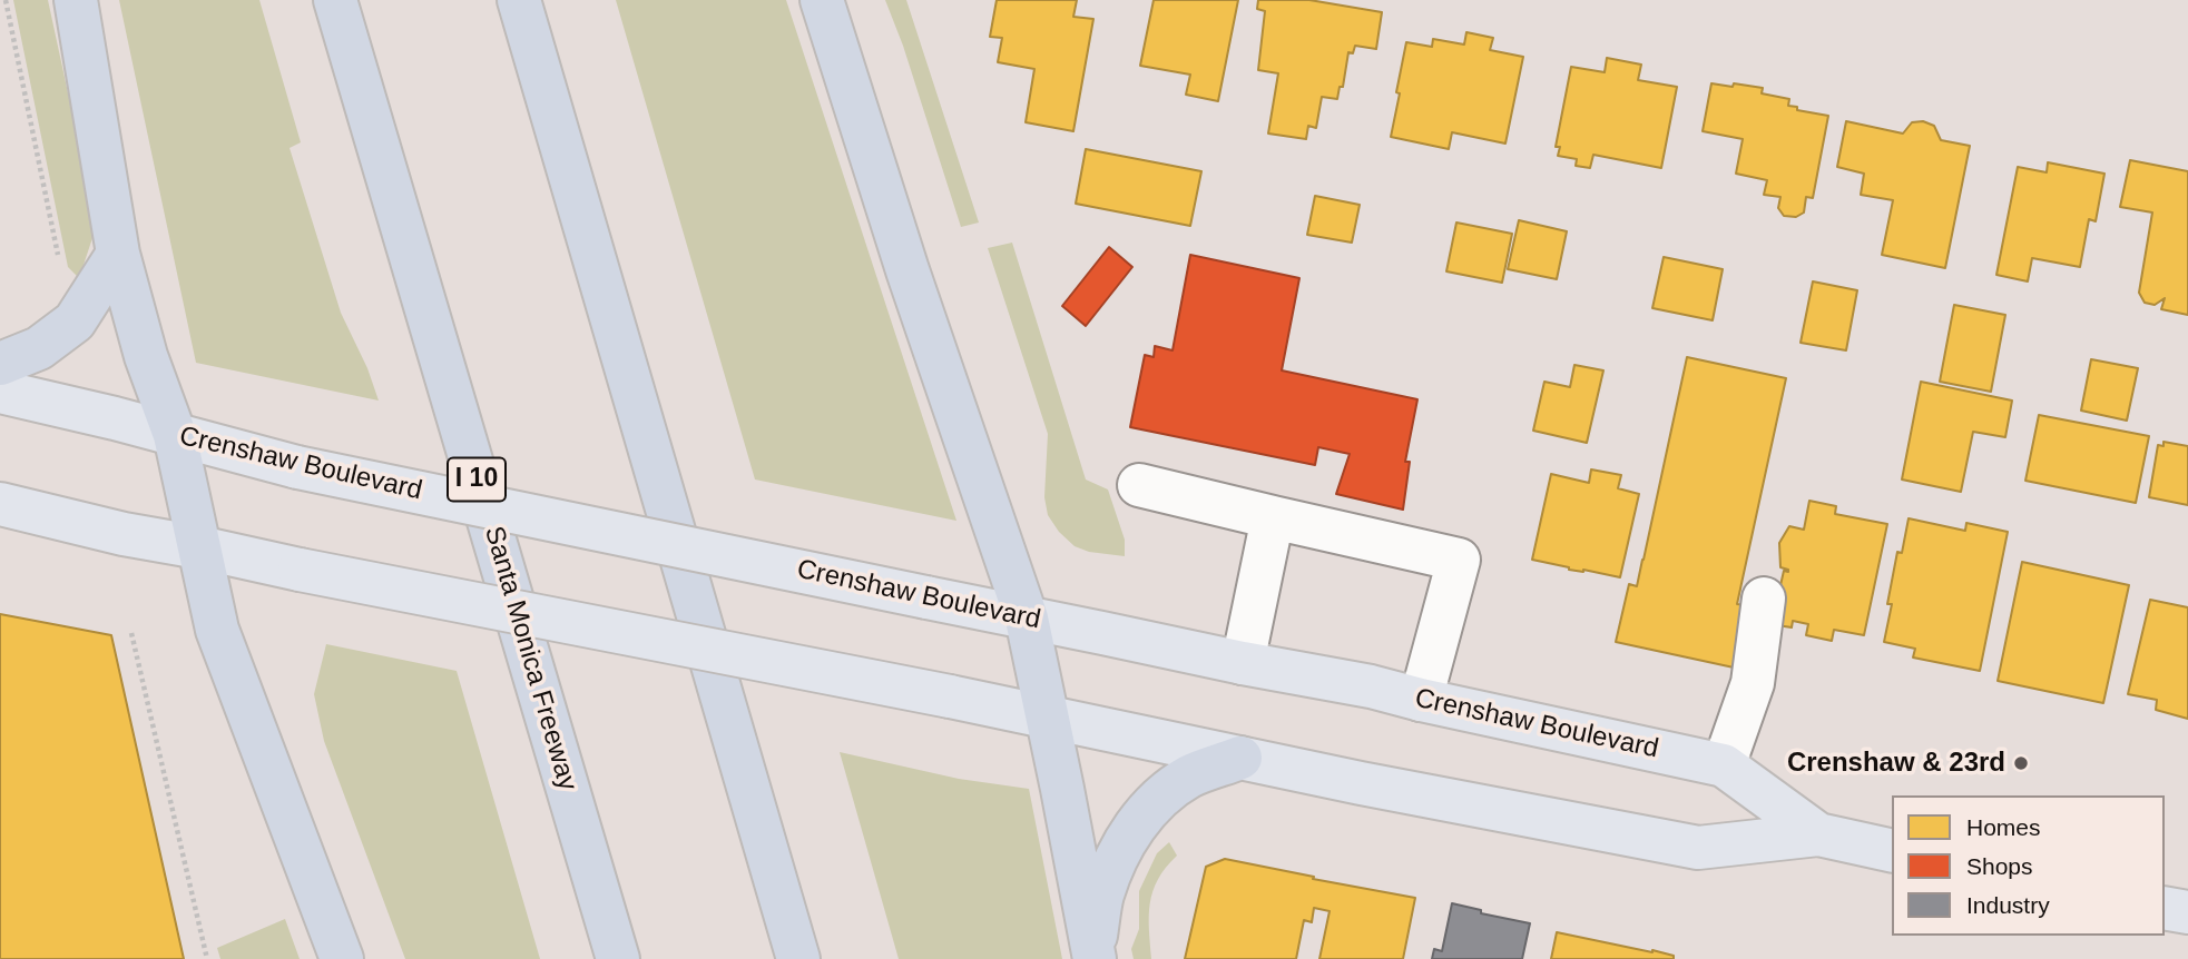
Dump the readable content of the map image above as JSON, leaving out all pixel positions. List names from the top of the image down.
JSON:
{
  "streets": {
    "highway": ["I 10", "Santa Monica Freeway"],
    "main road": ["Crenshaw Boulevard"]
  },
  "places": ["Crenshaw & 23rd"],
  "legend": ["Homes", "Shops", "Industry"]
}
